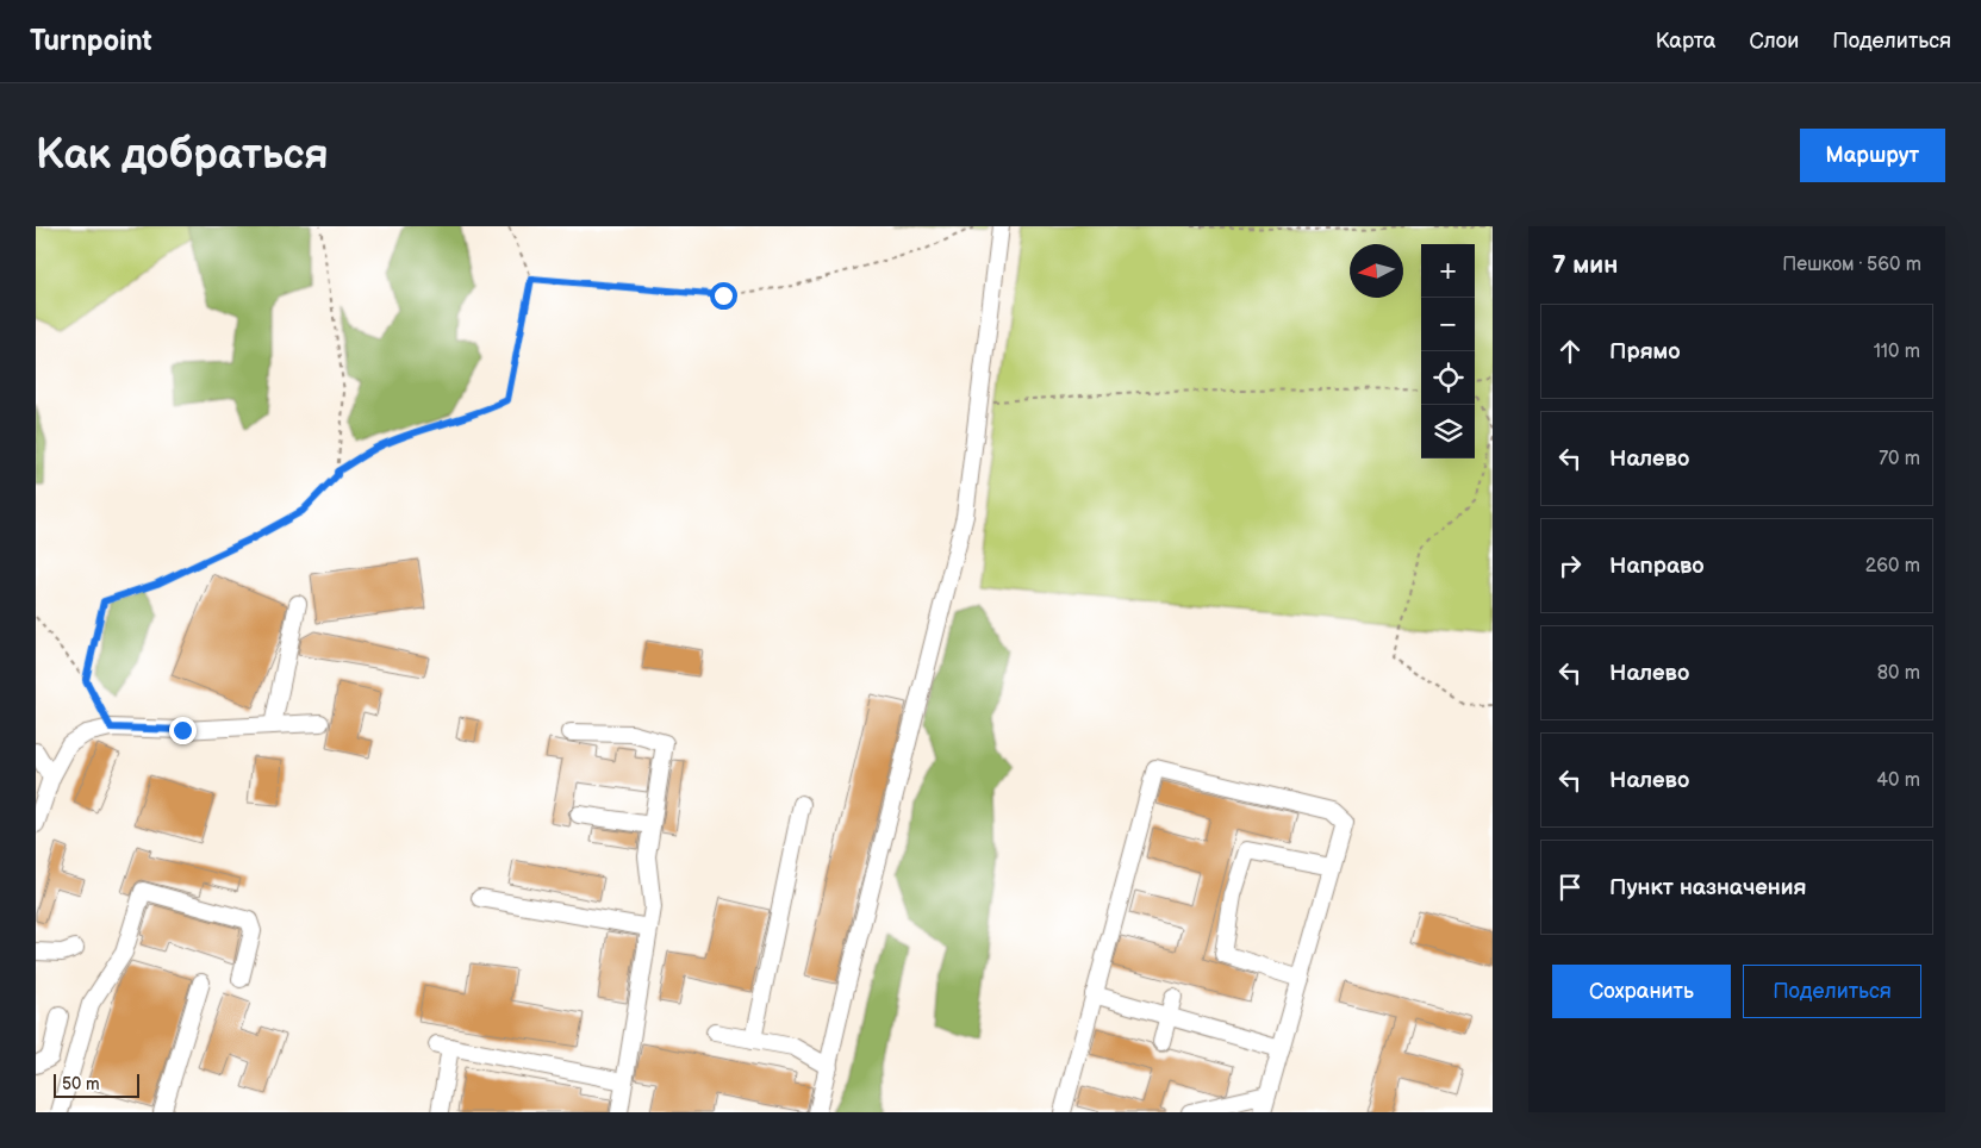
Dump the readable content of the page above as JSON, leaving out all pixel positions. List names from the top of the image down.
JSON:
{
  "scale_bar": "50 m",
  "north": "left",
  "page": {
    "header": "Turnpoint",
    "nav": ["Карта", "Слои", "Поделиться"],
    "buttons": [
      "Маршрут",
      ["Сохранить", "Поделиться"]
    ],
    "title": "Как добраться",
    "heading": ["7 мин", "Пешком · 560 m"],
    "map_buttons": ["+", "−"],
    "list": [
      ["Прямо", "110 m"],
      ["Налево", "70 m"],
      ["Направо", "260 m"],
      ["Налево", "80 m"],
      ["Налево", "40 m"],
      "Пункт назначения"
    ],
    "scale": "50 m"
  }
}
